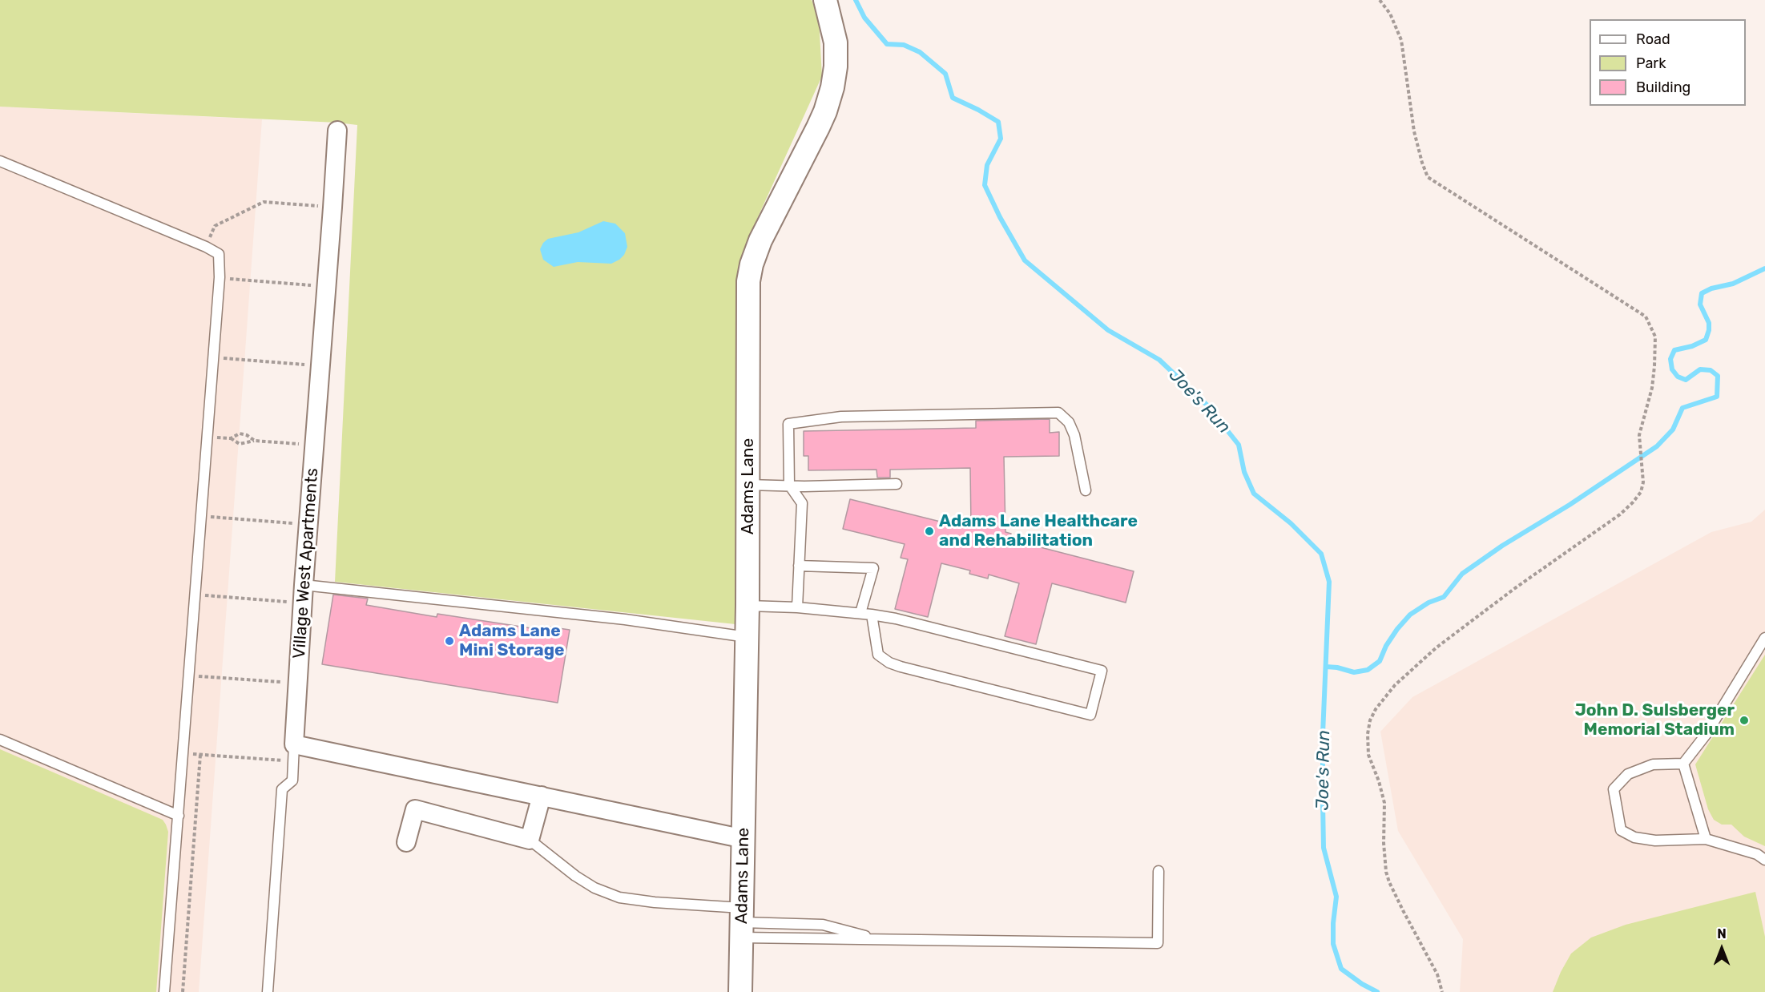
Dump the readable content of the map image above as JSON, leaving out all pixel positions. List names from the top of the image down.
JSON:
{
  "streets": {
    "street": ["Adams Lane", "Village West Apartments"]
  },
  "water": ["Joe's Run"],
  "places": ["Adams Lane Healthcare and Rehabilitation", "Adams Lane Mini Storage", "John D. Sulsberger Memorial Stadium"],
  "legend": ["Road", "Park", "Building"],
  "north": "top"
}
